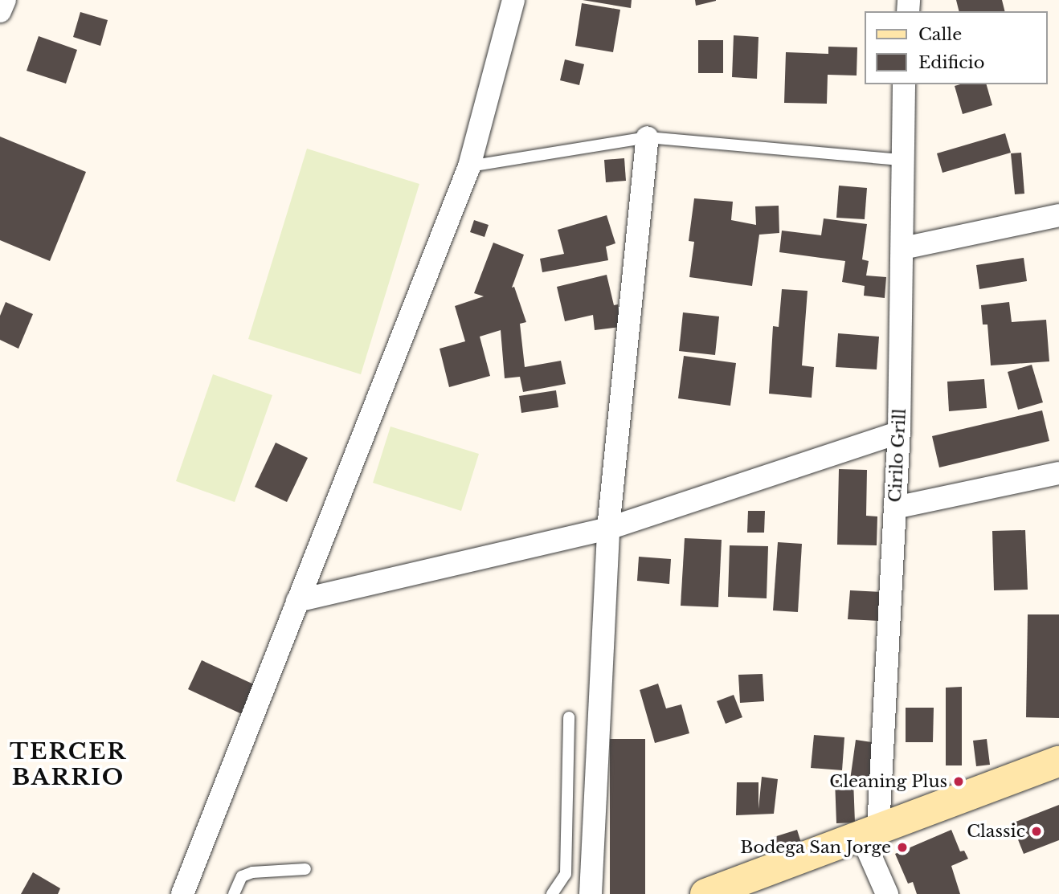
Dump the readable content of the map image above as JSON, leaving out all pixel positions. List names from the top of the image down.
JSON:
{
  "streets": {
    "street": ["Cirilo Grill"]
  },
  "districts": ["TERCER BARRIO"],
  "places": ["Cleaning Plus", "Classic", "Bodega San Jorge"],
  "legend": ["Calle", "Edificio"]
}
